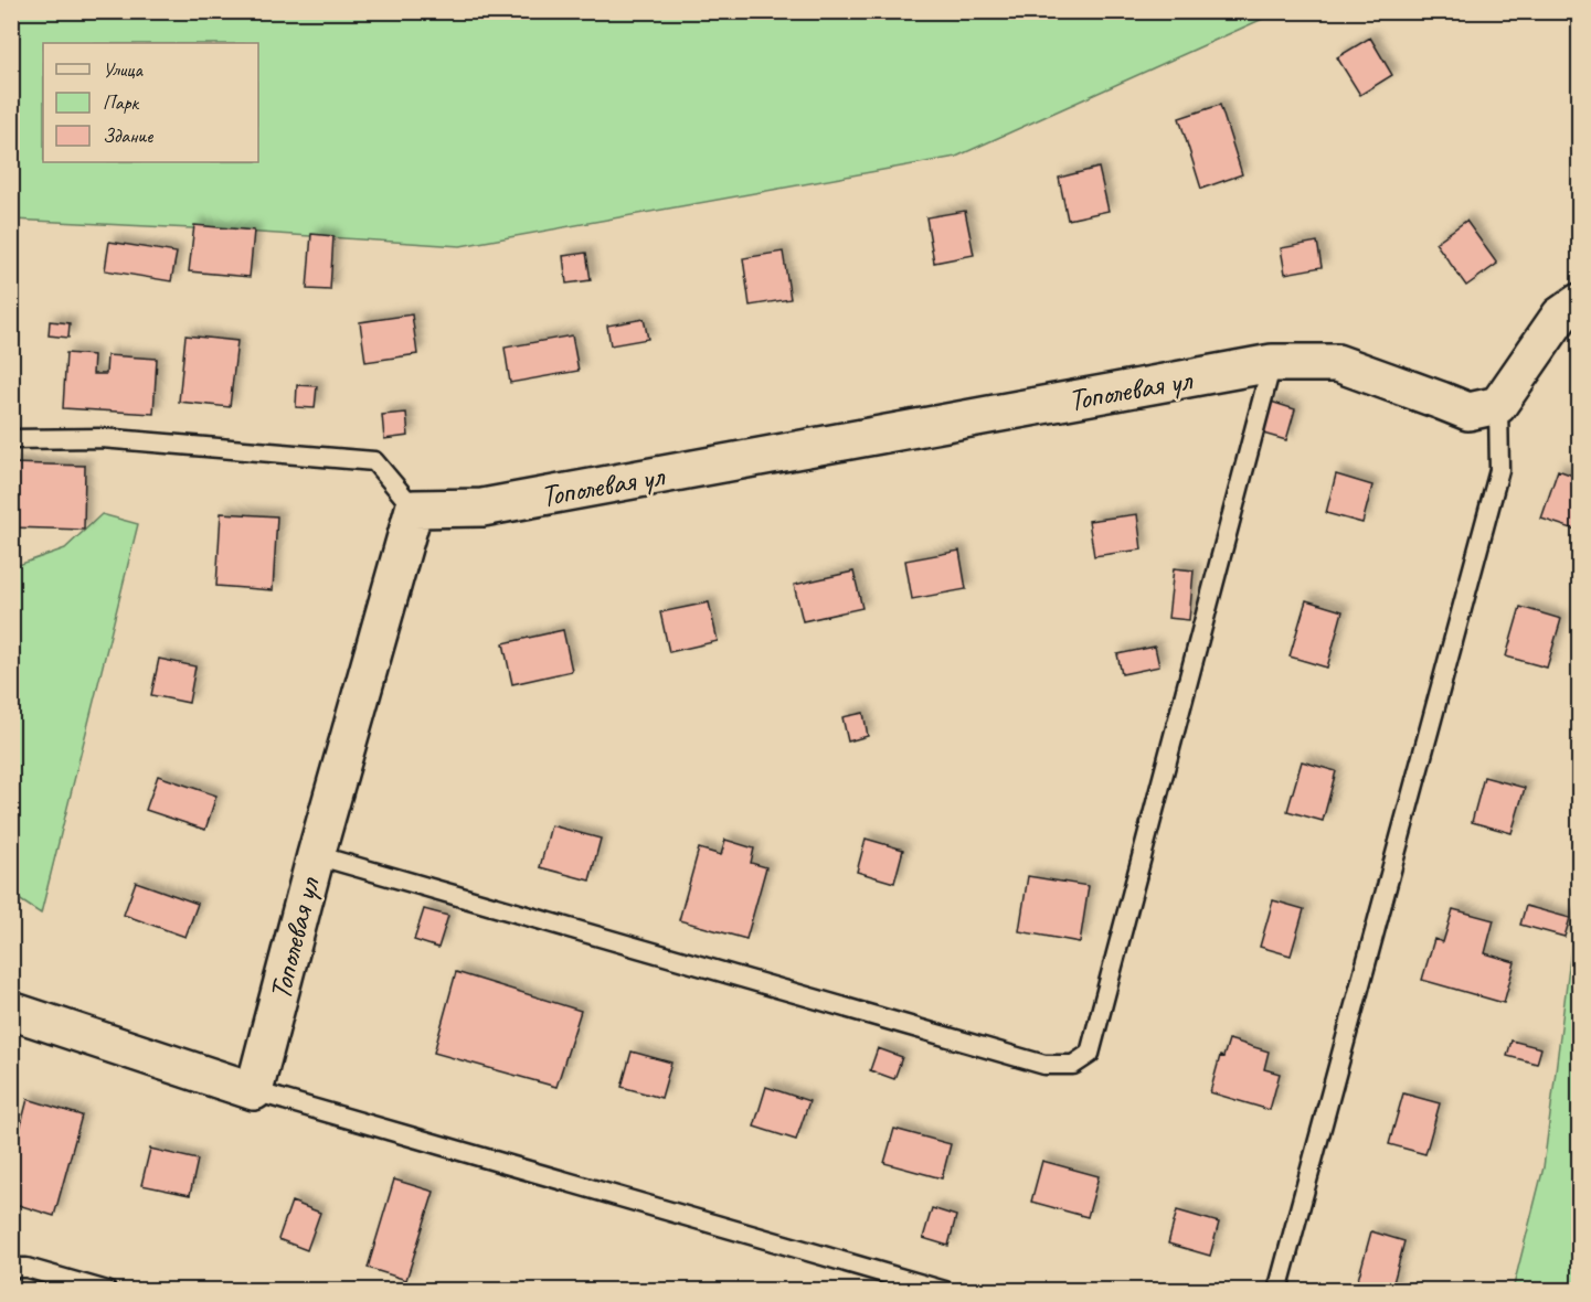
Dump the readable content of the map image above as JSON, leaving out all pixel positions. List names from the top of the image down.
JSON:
{
  "streets": {
    "street": ["Тополевая ул"]
  },
  "legend": ["Улица", "Парк", "Здание"]
}
